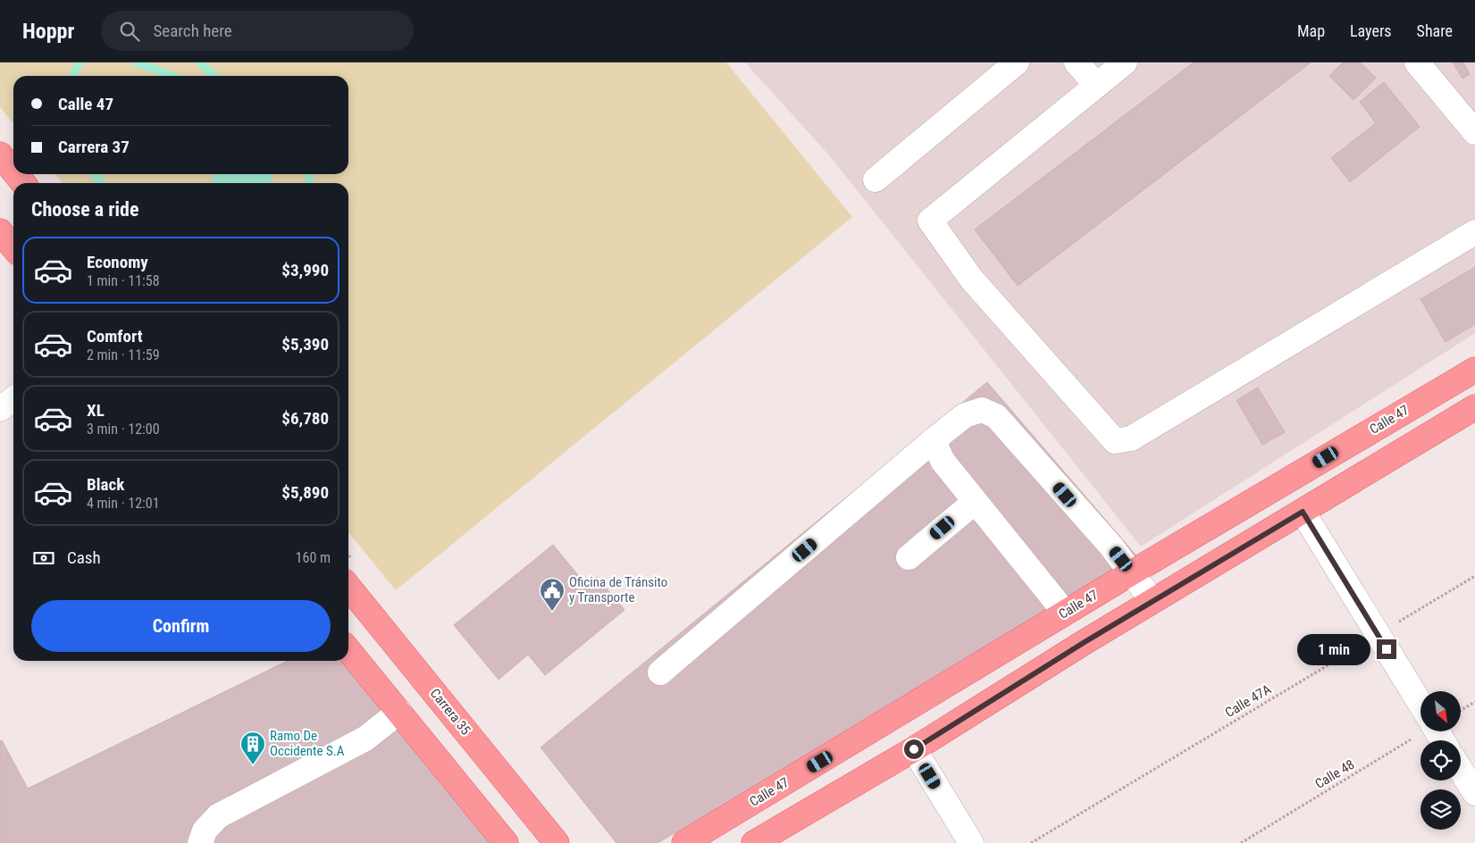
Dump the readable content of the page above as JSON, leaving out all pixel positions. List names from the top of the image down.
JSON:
{
  "streets": {
    "main road": ["Calle 47", "Carrera 35"],
    "path": ["Calle 47A", "Calle 48"]
  },
  "places": {
    "public building": ["Oficina de Tránsito y Transporte"],
    "building": ["Ramo De Occidente S.A"]
  },
  "north": "bottom right",
  "page": {
    "header": "Hoppr",
    "search": "Search here",
    "nav": ["Map", "Layers", "Share"],
    "banner": ["Calle 47", "Carrera 37"],
    "heading": "Choose a ride",
    "list": [
      {
        "name": "Economy",
        "note": "1 min · 11:58",
        "value": "$3,990"
      },
      {
        "name": "Comfort",
        "note": "2 min · 11:59",
        "value": "$5,390"
      },
      {
        "name": "XL",
        "note": "3 min · 12:00",
        "value": "$6,780"
      },
      {
        "name": "Black",
        "note": "4 min · 12:01",
        "value": "$5,890"
      }
    ],
    "pay": ["Cash", "160 m"],
    "buttons": "Confirm",
    "bubble": "1 min"
  }
}
